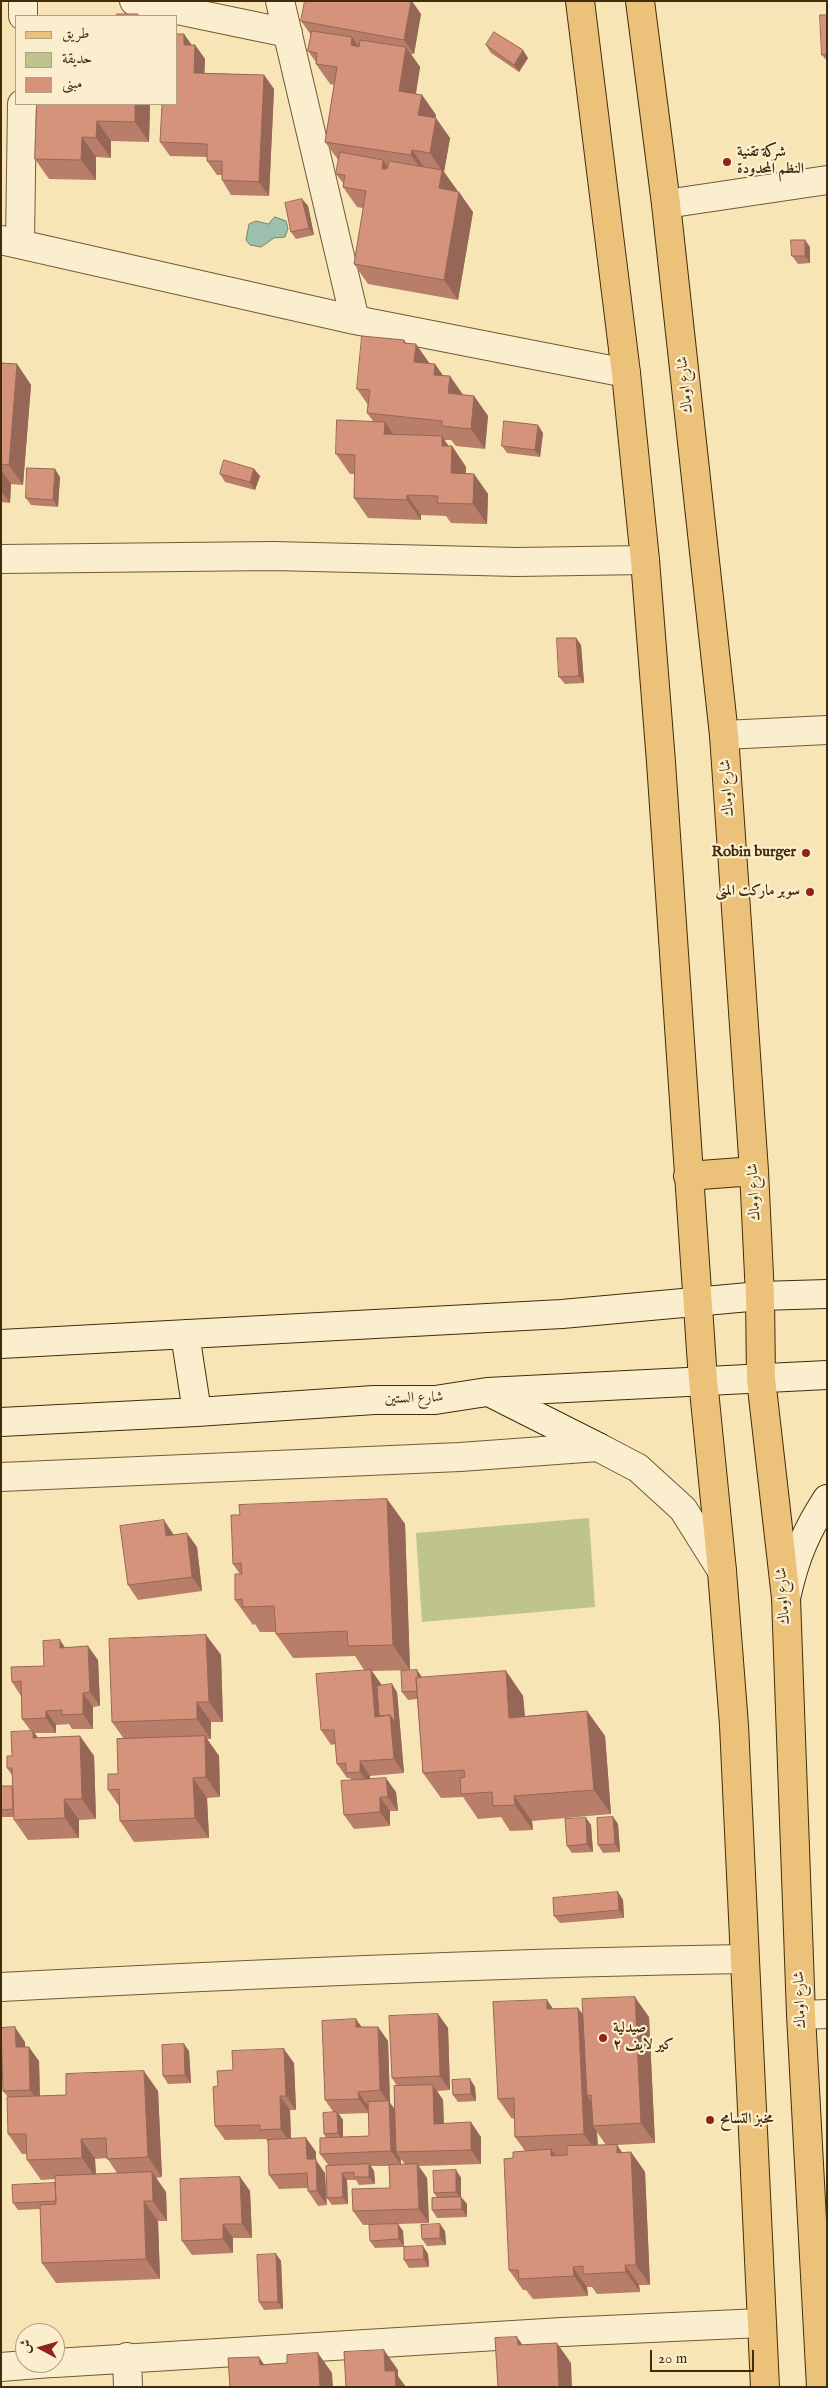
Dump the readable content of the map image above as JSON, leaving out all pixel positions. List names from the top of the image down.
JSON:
{
  "streets": {
    "main road": ["شارع اوماك"],
    "street": ["شارع الستين"]
  },
  "crossings": [
    ["شارع اوماك", "شارع الستين"]
  ],
  "places": [
    "شركة تقنية النظم المحدودة",
    "Robin burger",
    "سوبر ماركت المنى",
    "صيدلية كير لايف ٢",
    "مخبز التسامح"
  ],
  "legend": ["طريق", "حديقة", "مبنى"],
  "scale_bar": "20 m",
  "north": "left"
}
